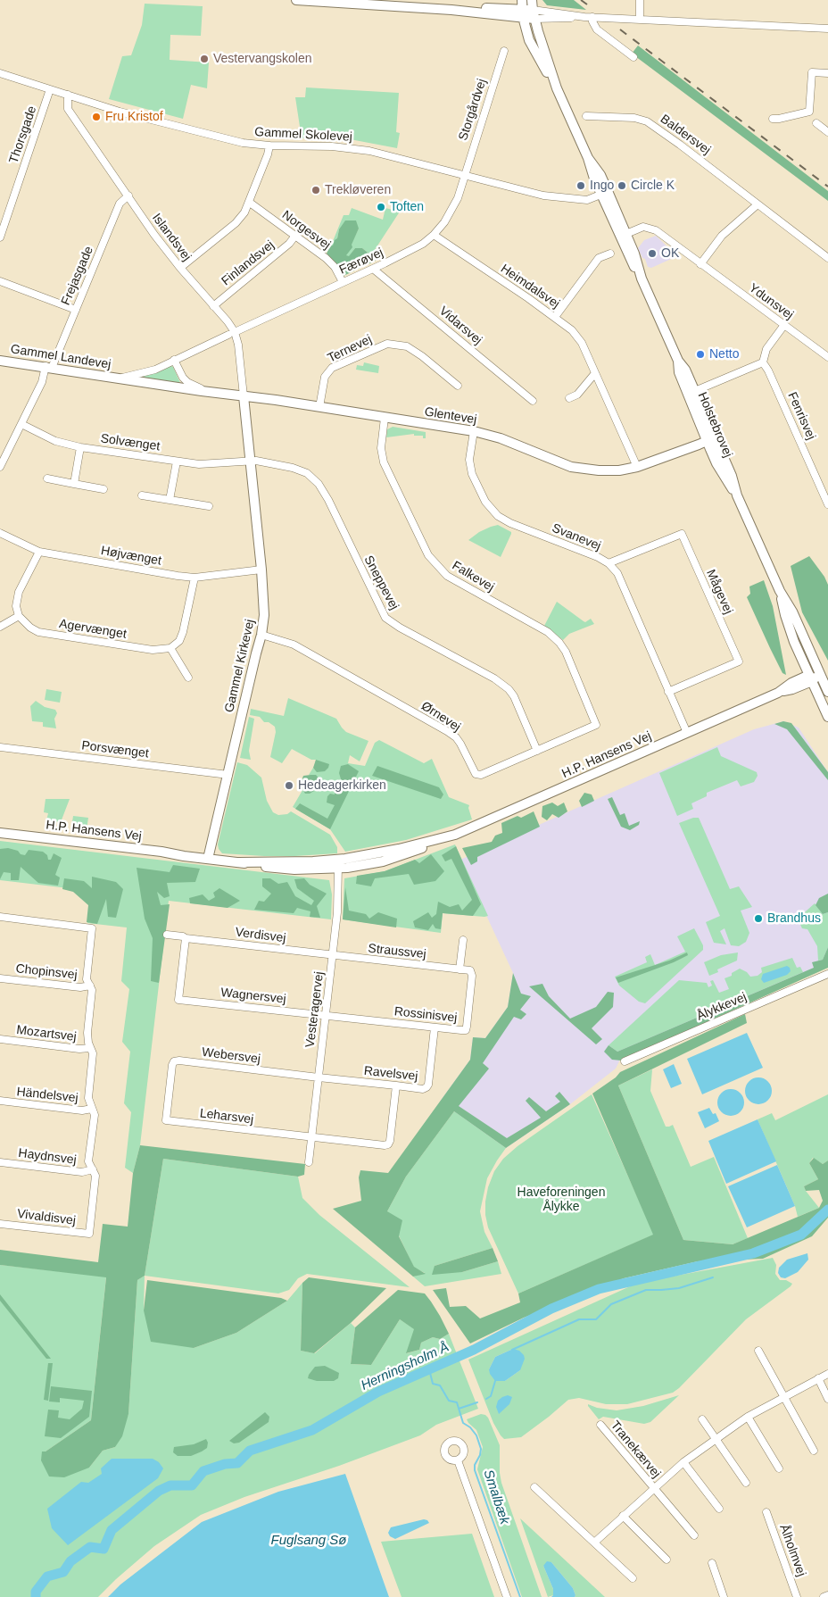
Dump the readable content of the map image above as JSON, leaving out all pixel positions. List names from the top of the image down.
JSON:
{
  "streets": {
    "street": [
      "Storgårdvej",
      "Thorsgade",
      "Gammel Skolevej",
      "Baldersvej",
      "Norgesvej",
      "Islandsvej",
      "Færøvej",
      "Finlandsvej",
      "Frejasgade",
      "Heimdalsvej",
      "Ydunsvej",
      "Vidarsvej",
      "Ternevej",
      "Gammel Landevej",
      "Glentevej",
      "Fenrisvej",
      "Holstebrovej",
      "Solvænget",
      "Svanevej",
      "Højvænget",
      "Falkevej",
      "Sneppevej",
      "Mågevej",
      "Agervænget",
      "Gammel Kirkevej",
      "Ørnevej",
      "Porsvænget",
      "H.P. Hansens Vej",
      "Verdisvej",
      "Straussvej",
      "Chopinsvej",
      "Wagnersvej",
      "Ålykkevej",
      "Vesteragervej",
      "Rossinisvej",
      "Mozartsvej",
      "Webersvej",
      "Ravelsvej",
      "Händelsvej",
      "Leharsvej",
      "Haydnsvej",
      "Vivaldisvej",
      "Tranekærvej",
      "Ålholmvej"
    ]
  },
  "crossings": [
    ["Storgårdvej", "Gammel Skolevej"],
    ["Storgårdvej", "Færøvej"],
    ["Thorsgade", "Gammel Skolevej"],
    ["Gammel Skolevej", "Islandsvej"],
    ["Gammel Skolevej", "Færøvej"],
    ["Gammel Skolevej", "Holstebrovej"],
    ["Norgesvej", "Færøvej"],
    ["Norgesvej", "Finlandsvej"],
    ["Islandsvej", "Færøvej"],
    ["Islandsvej", "Finlandsvej"],
    ["Islandsvej", "Frejasgade"],
    ["Islandsvej", "Glentevej"],
    ["Islandsvej", "Gammel Kirkevej"],
    ["Færøvej", "Heimdalsvej"],
    ["Færøvej", "Vidarsvej"],
    ["Færøvej", "Gammel Landevej"],
    ["Færøvej", "Glentevej"],
    ["Frejasgade", "Gammel Landevej"],
    ["Frejasgade", "Solvænget"],
    ["Heimdalsvej", "Glentevej"],
    ["Ydunsvej", "Holstebrovej"],
    ["Ternevej", "Glentevej"],
    ["Gammel Landevej", "Glentevej"],
    ["Glentevej", "Holstebrovej"],
    ["Glentevej", "Svanevej"],
    ["Glentevej", "Falkevej"],
    ["Glentevej", "Gammel Kirkevej"],
    ["Holstebrovej", "H.P. Hansens Vej"],
    ["Solvænget", "Sneppevej"],
    ["Solvænget", "Gammel Kirkevej"],
    ["Svanevej", "Mågevej"],
    ["Svanevej", "H.P. Hansens Vej"],
    ["Højvænget", "Gammel Kirkevej"],
    ["Falkevej", "Ørnevej"],
    ["Sneppevej", "Gammel Kirkevej"],
    ["Sneppevej", "Ørnevej"],
    ["Gammel Kirkevej", "Ørnevej"],
    ["Gammel Kirkevej", "Porsvænget"],
    ["Gammel Kirkevej", "H.P. Hansens Vej"],
    ["H.P. Hansens Vej", "Vesteragervej"],
    ["Verdisvej", "Straussvej"],
    ["Verdisvej", "Wagnersvej"],
    ["Verdisvej", "Vesteragervej"],
    ["Straussvej", "Vesteragervej"],
    ["Straussvej", "Rossinisvej"],
    ["Wagnersvej", "Vesteragervej"],
    ["Wagnersvej", "Rossinisvej"],
    ["Vesteragervej", "Rossinisvej"],
    ["Vesteragervej", "Webersvej"],
    ["Vesteragervej", "Ravelsvej"],
    ["Vesteragervej", "Leharsvej"],
    ["Rossinisvej", "Ravelsvej"],
    ["Webersvej", "Ravelsvej"],
    ["Webersvej", "Leharsvej"],
    ["Haydnsvej", "Vivaldisvej"]
  ],
  "water": ["Herningsholm Å", "Smalbæk", "Fuglsang Sø"],
  "parks": ["Haveforeningen Ålykke"],
  "places": [
    "Vestervangskolen",
    "Fru Kristof",
    "Ingo",
    "Circle K",
    "Trekløveren",
    "Toften",
    "OK",
    "Netto",
    "Hedeagerkirken",
    "Brandhus"
  ]
}
